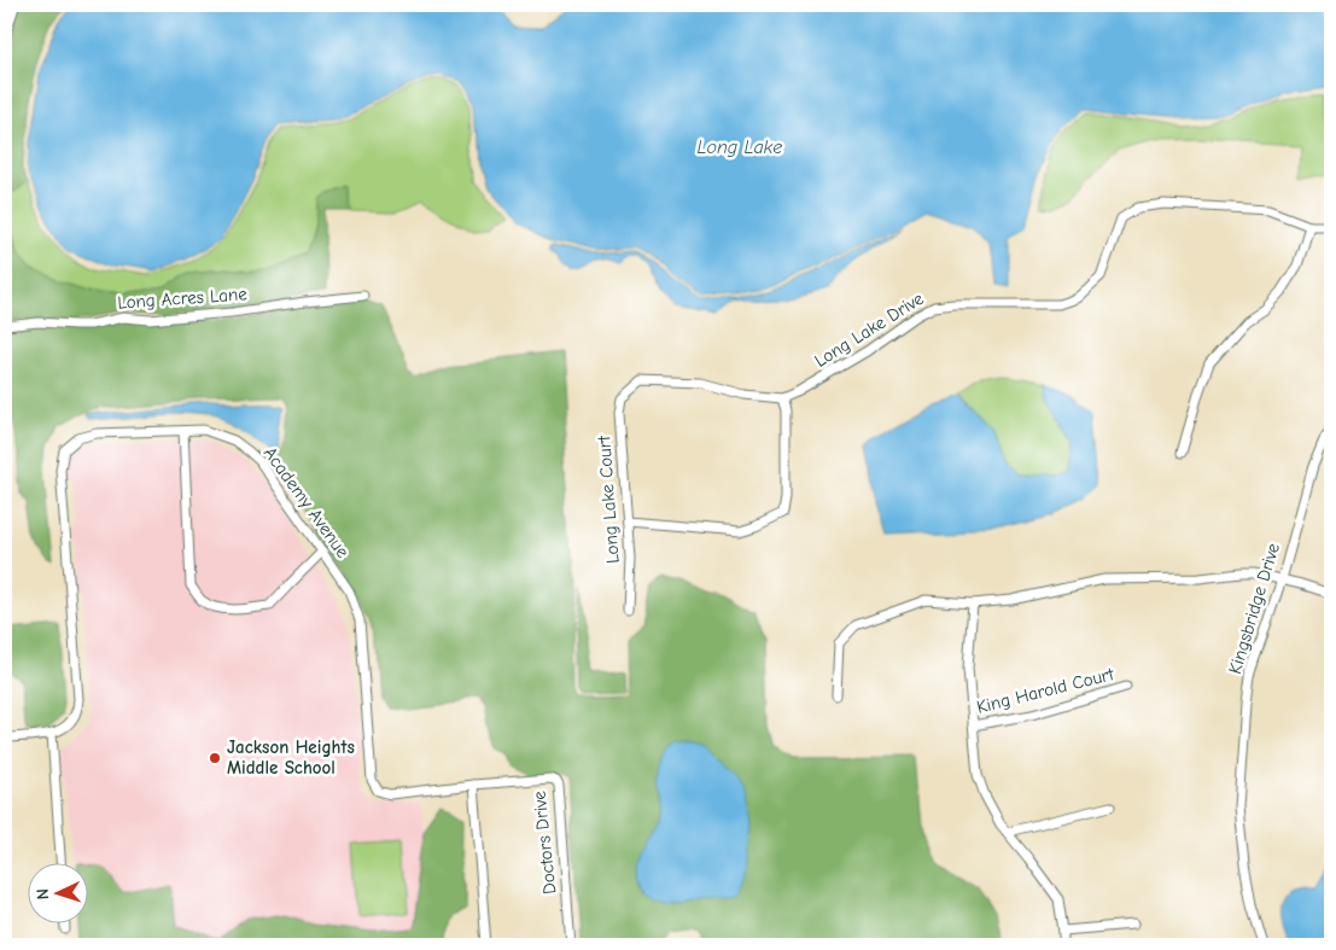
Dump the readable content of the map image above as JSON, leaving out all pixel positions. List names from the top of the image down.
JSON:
{
  "streets": {
    "street": [
      "Long Acres Lane",
      "Long Lake Drive",
      "Long Lake Court",
      "Academy Avenue",
      "Kingsbridge Drive",
      "King Harold Court",
      "Doctors Drive"
    ]
  },
  "crossings": [
    ["Long Lake Drive", "Long Lake Court"],
    ["Academy Avenue", "Doctors Drive"]
  ],
  "water": ["Long Lake"],
  "places": ["Jackson Heights Middle School"],
  "north": "left"
}
